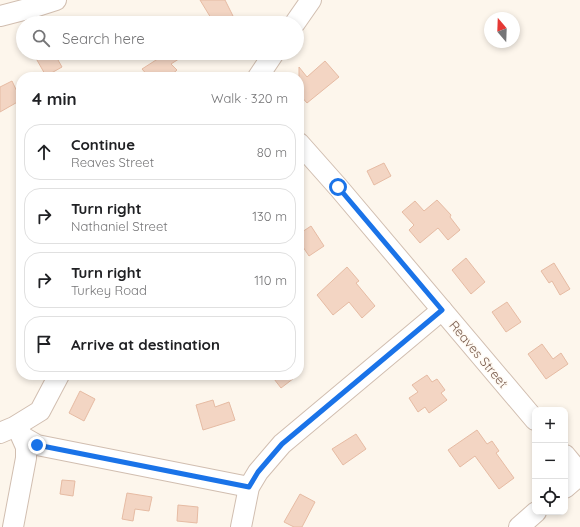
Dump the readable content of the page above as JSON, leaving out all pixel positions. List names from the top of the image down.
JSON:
{
  "streets": {
    "street": ["Reaves Street"]
  },
  "north": "top",
  "page": {
    "search": "Search here",
    "heading": ["4 min", "Walk · 320 m"],
    "list": [
      ["Continue", "Reaves Street", "80 m"],
      ["Turn right", "Nathaniel Street", "130 m"],
      ["Turn right", "Turkey Road", "110 m"],
      "Arrive at destination"
    ],
    "map_buttons": ["+", "−"]
  }
}
